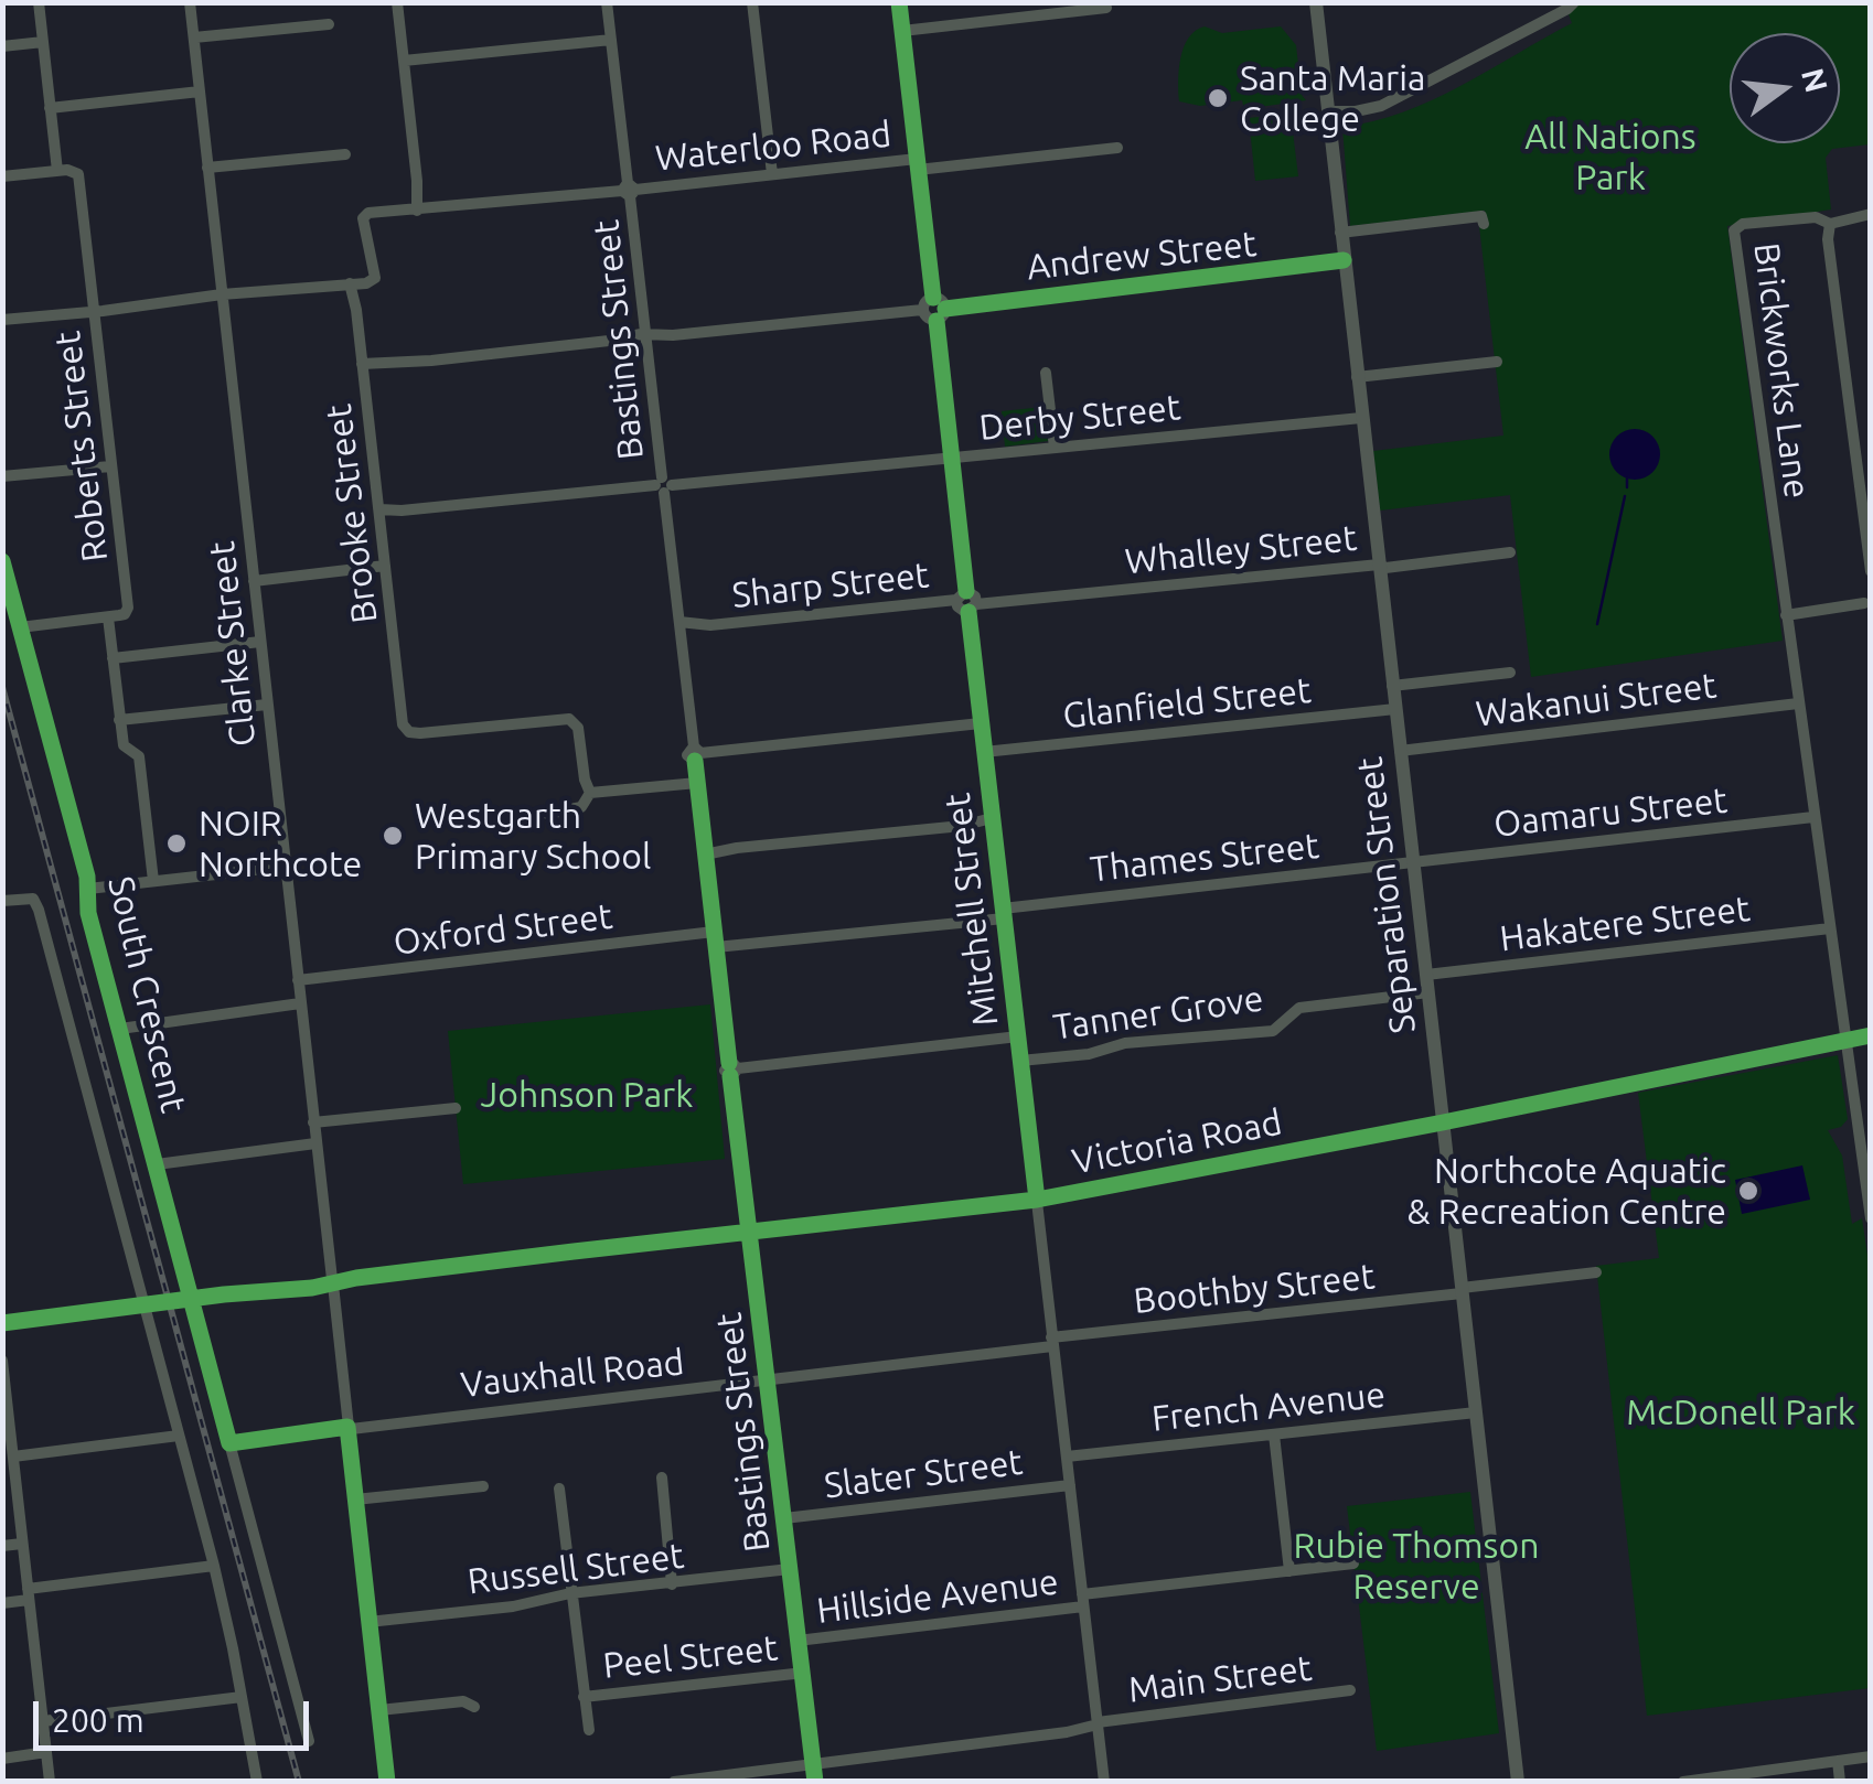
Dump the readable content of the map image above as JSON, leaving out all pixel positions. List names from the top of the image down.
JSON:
{
  "streets": {
    "street": [
      "Waterloo Road",
      "Andrew Street",
      "Bastings Street",
      "Brickworks Lane",
      "Derby Street",
      "Roberts Street",
      "Brooke Street",
      "Whalley Street",
      "Sharp Street",
      "Clarke Street",
      "Wakanui Street",
      "Glanfield Street",
      "Oamaru Street",
      "Thames Street",
      "Separation Street",
      "Mitchell Street",
      "Hakatere Street",
      "Oxford Street",
      "South Crescent",
      "Tanner Grove",
      "Victoria Road",
      "Boothby Street",
      "Vauxhall Road",
      "French Avenue",
      "Slater Street",
      "Russell Street",
      "Hillside Avenue",
      "Peel Street",
      "Main Street"
    ]
  },
  "crossings": [
    ["Waterloo Road", "Bastings Street"],
    ["Waterloo Road", "Brooke Street"],
    ["Andrew Street", "Separation Street"],
    ["Bastings Street", "Derby Street"],
    ["Bastings Street", "Sharp Street"],
    ["Bastings Street", "Thames Street"],
    ["Bastings Street", "Oxford Street"],
    ["Bastings Street", "Victoria Road"],
    ["Bastings Street", "Vauxhall Road"],
    ["Bastings Street", "Slater Street"],
    ["Bastings Street", "Russell Street"],
    ["Bastings Street", "Hillside Avenue"],
    ["Bastings Street", "Peel Street"],
    ["Bastings Street", "Main Street"],
    ["Derby Street", "Brooke Street"],
    ["Derby Street", "Separation Street"],
    ["Whalley Street", "Separation Street"],
    ["Whalley Street", "Mitchell Street"],
    ["Clarke Street", "Oxford Street"],
    ["Clarke Street", "Victoria Road"],
    ["Clarke Street", "Vauxhall Road"],
    ["Clarke Street", "Russell Street"],
    ["Wakanui Street", "Separation Street"],
    ["Glanfield Street", "Separation Street"],
    ["Glanfield Street", "Mitchell Street"],
    ["Oamaru Street", "Thames Street"],
    ["Oamaru Street", "Separation Street"],
    ["Thames Street", "Separation Street"],
    ["Thames Street", "Mitchell Street"],
    ["Separation Street", "Hakatere Street"],
    ["Separation Street", "Tanner Grove"],
    ["Separation Street", "Victoria Road"],
    ["Separation Street", "Boothby Street"],
    ["Separation Street", "French Avenue"],
    ["Mitchell Street", "Tanner Grove"],
    ["Mitchell Street", "Victoria Road"],
    ["Mitchell Street", "Boothby Street"],
    ["Mitchell Street", "Vauxhall Road"],
    ["Mitchell Street", "French Avenue"],
    ["Mitchell Street", "Slater Street"],
    ["Mitchell Street", "Hillside Avenue"],
    ["Mitchell Street", "Main Street"],
    ["South Crescent", "Victoria Road"],
    ["South Crescent", "Vauxhall Road"],
    ["Boothby Street", "Vauxhall Road"]
  ],
  "parks": [
    "All Nations Park",
    "Johnson Park",
    "McDonell Park",
    "Rubie Thomson Reserve"
  ],
  "places": [
    "Santa Maria College",
    "Westgarth Primary School",
    "NOIR Northcote",
    "Northcote Aquatic & Recreation Centre"
  ],
  "scale_bar": "200 m",
  "north": "right"
}
